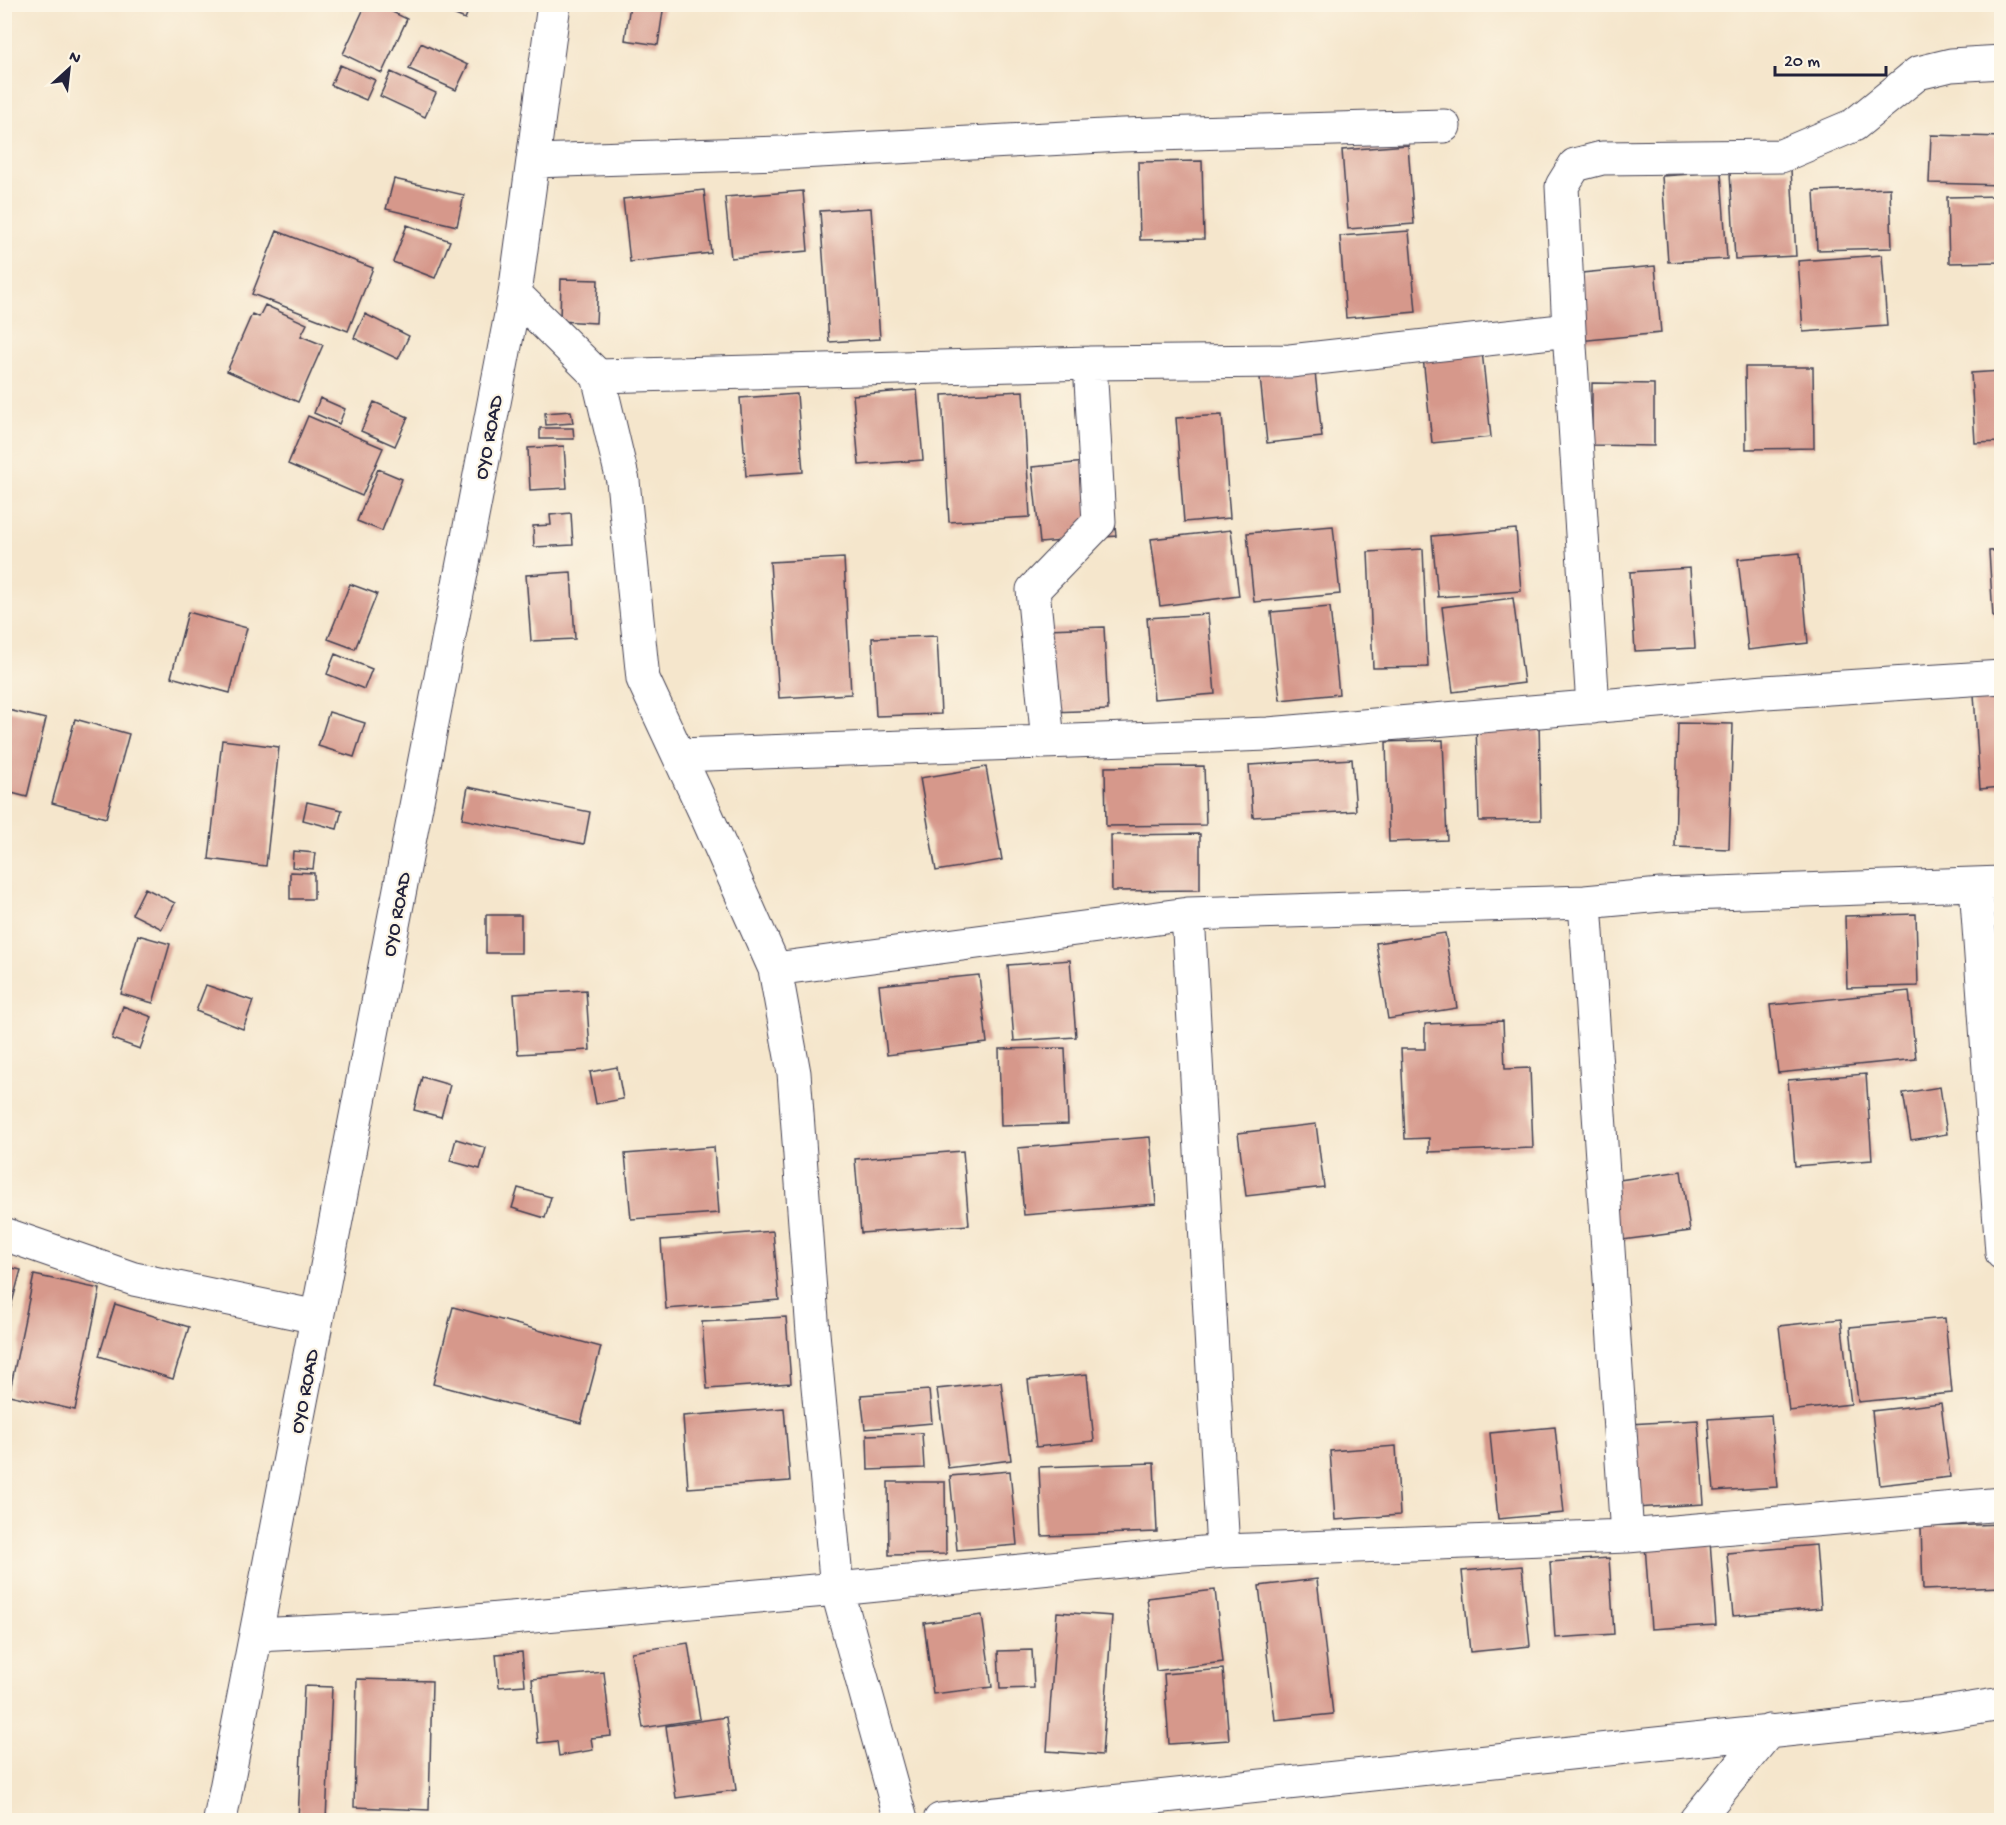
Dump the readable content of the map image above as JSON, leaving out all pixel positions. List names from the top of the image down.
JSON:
{
  "streets": {
    "street": ["OYO ROAD"]
  },
  "scale_bar": "20 m",
  "north": "top right"
}
